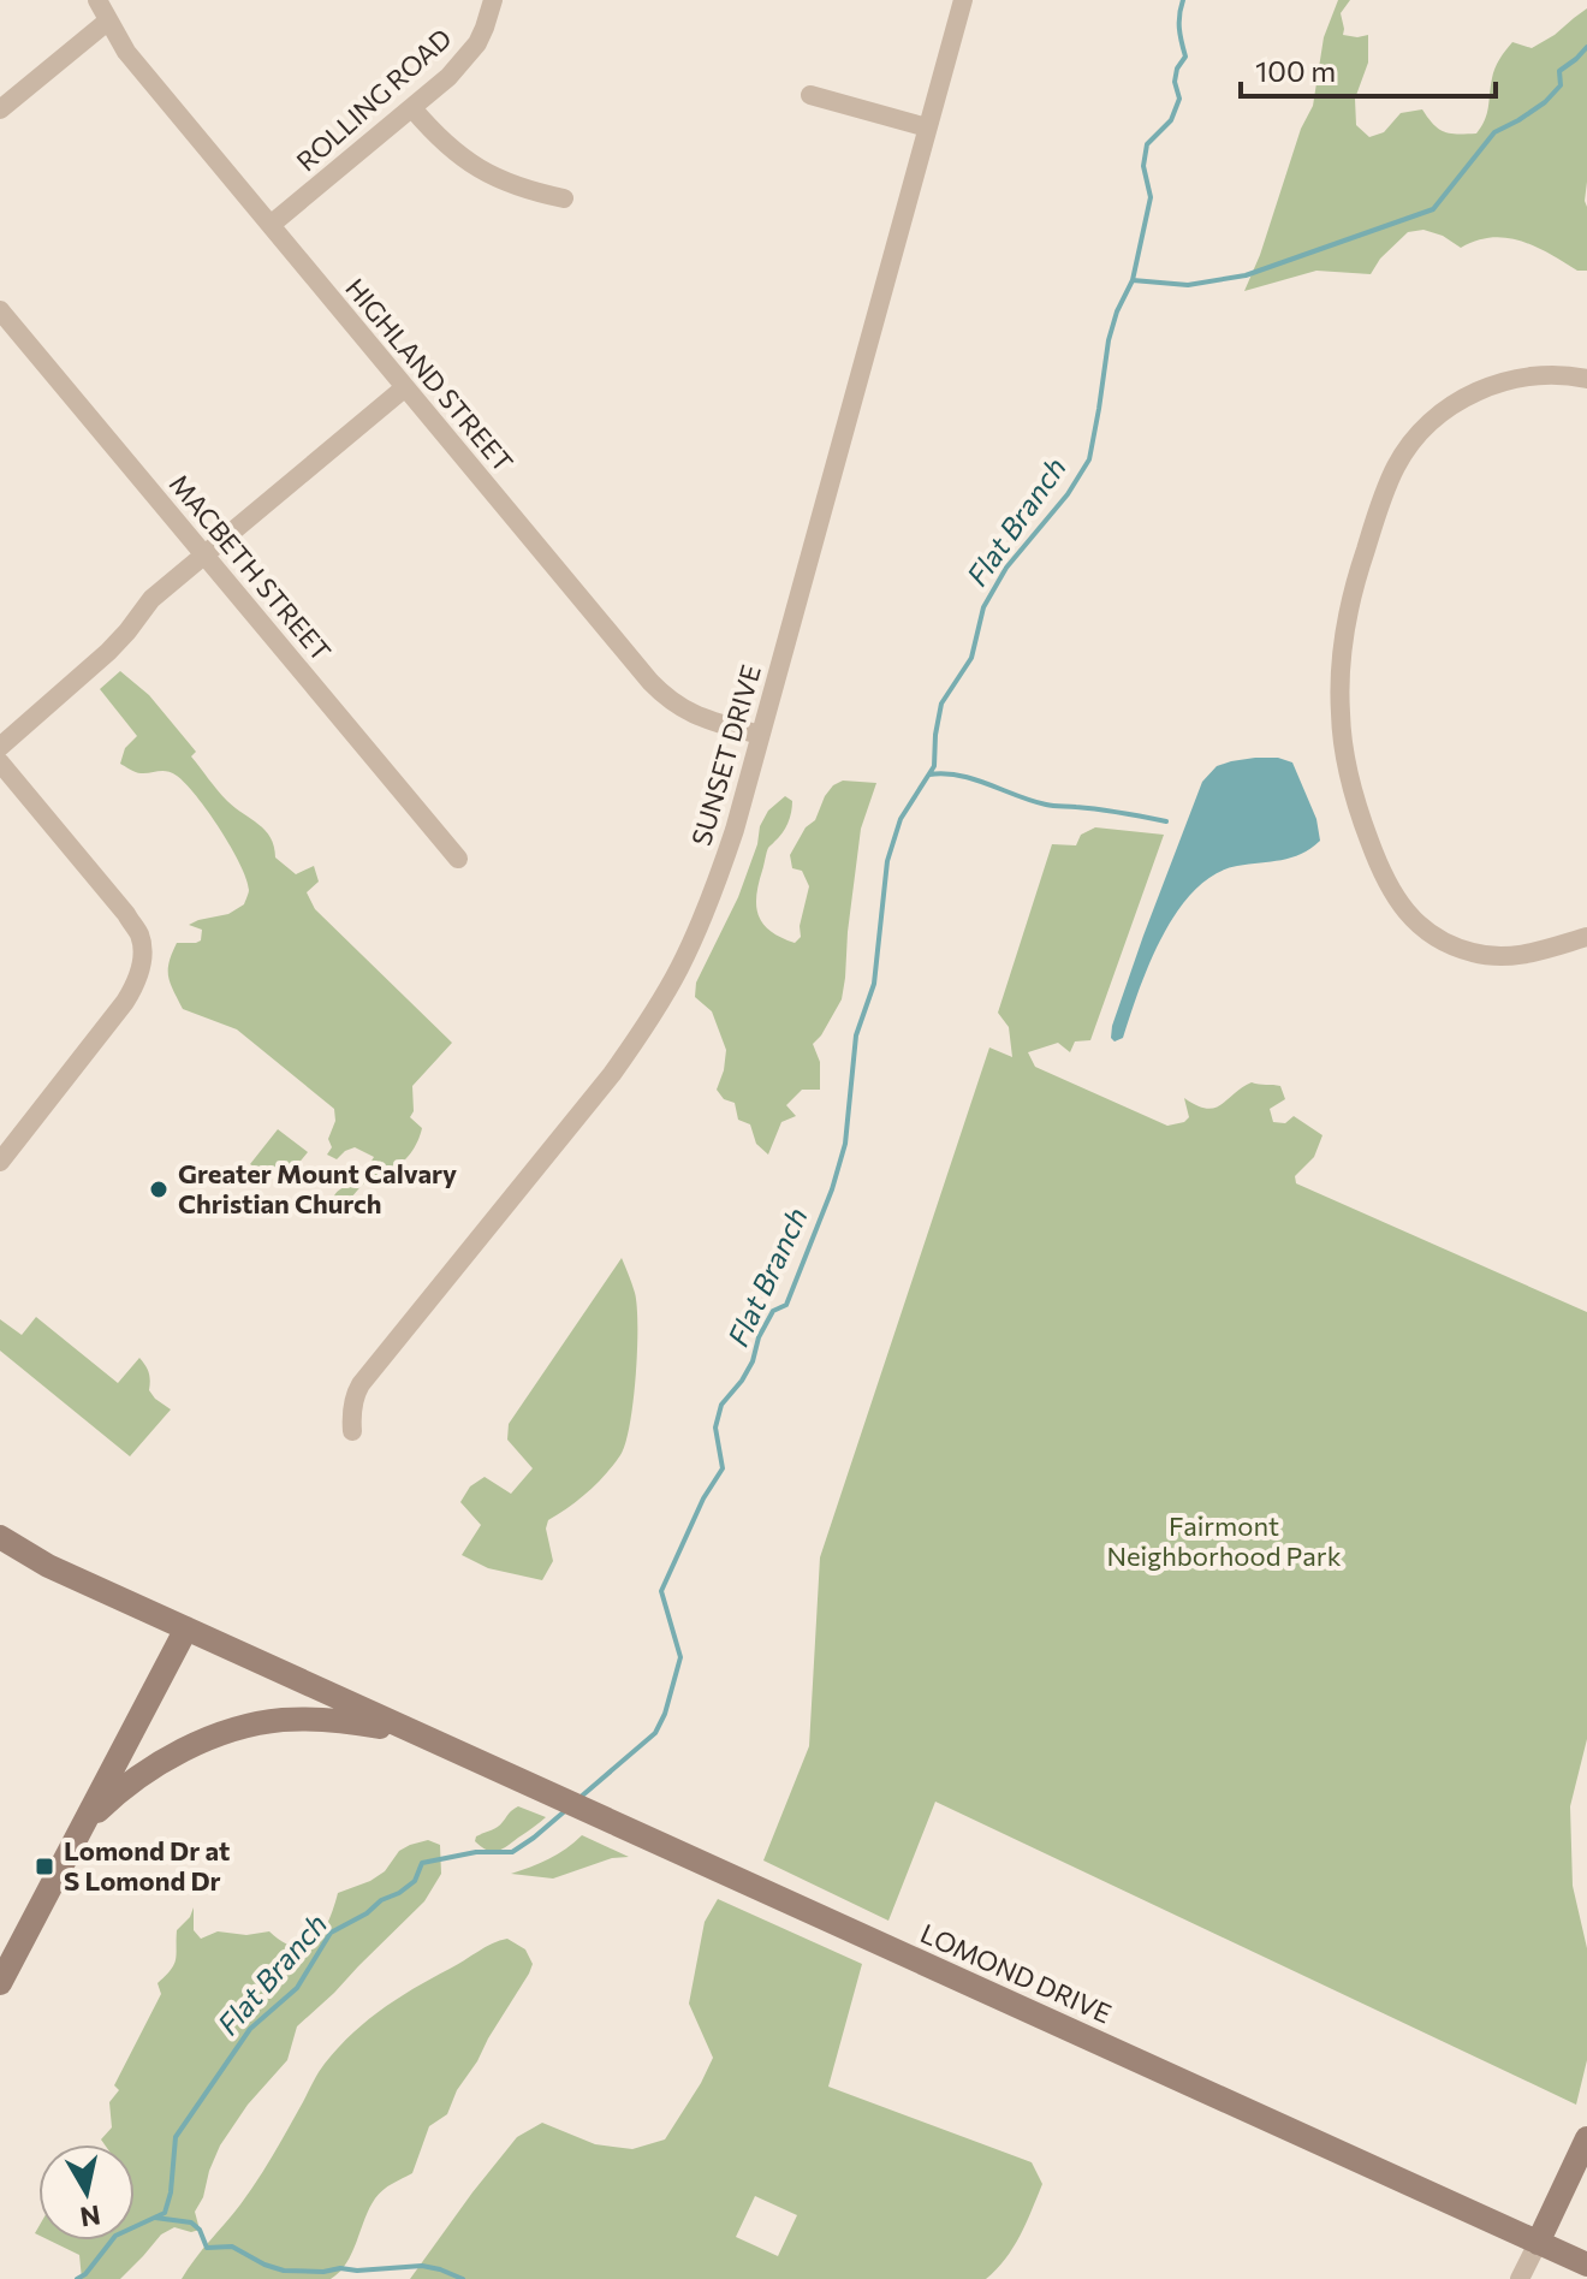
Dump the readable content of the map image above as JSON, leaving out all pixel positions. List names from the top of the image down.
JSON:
{
  "streets": {
    "main road": ["LOMOND DRIVE"],
    "street": [
      "ROLLING ROAD",
      "HIGHLAND STREET",
      "MACBETH STREET",
      "SUNSET DRIVE"
    ]
  },
  "crossings": [
    ["ROLLING ROAD", "HIGHLAND STREET"],
    ["HIGHLAND STREET", "SUNSET DRIVE"]
  ],
  "water": ["Flat Branch"],
  "parks": ["Fairmont Neighborhood Park"],
  "places": {
    "other": ["Greater Mount Calvary Christian Church"],
    "transit": ["Lomond Dr at S Lomond Dr"]
  },
  "scale_bar": "100 m",
  "north": "bottom"
}
